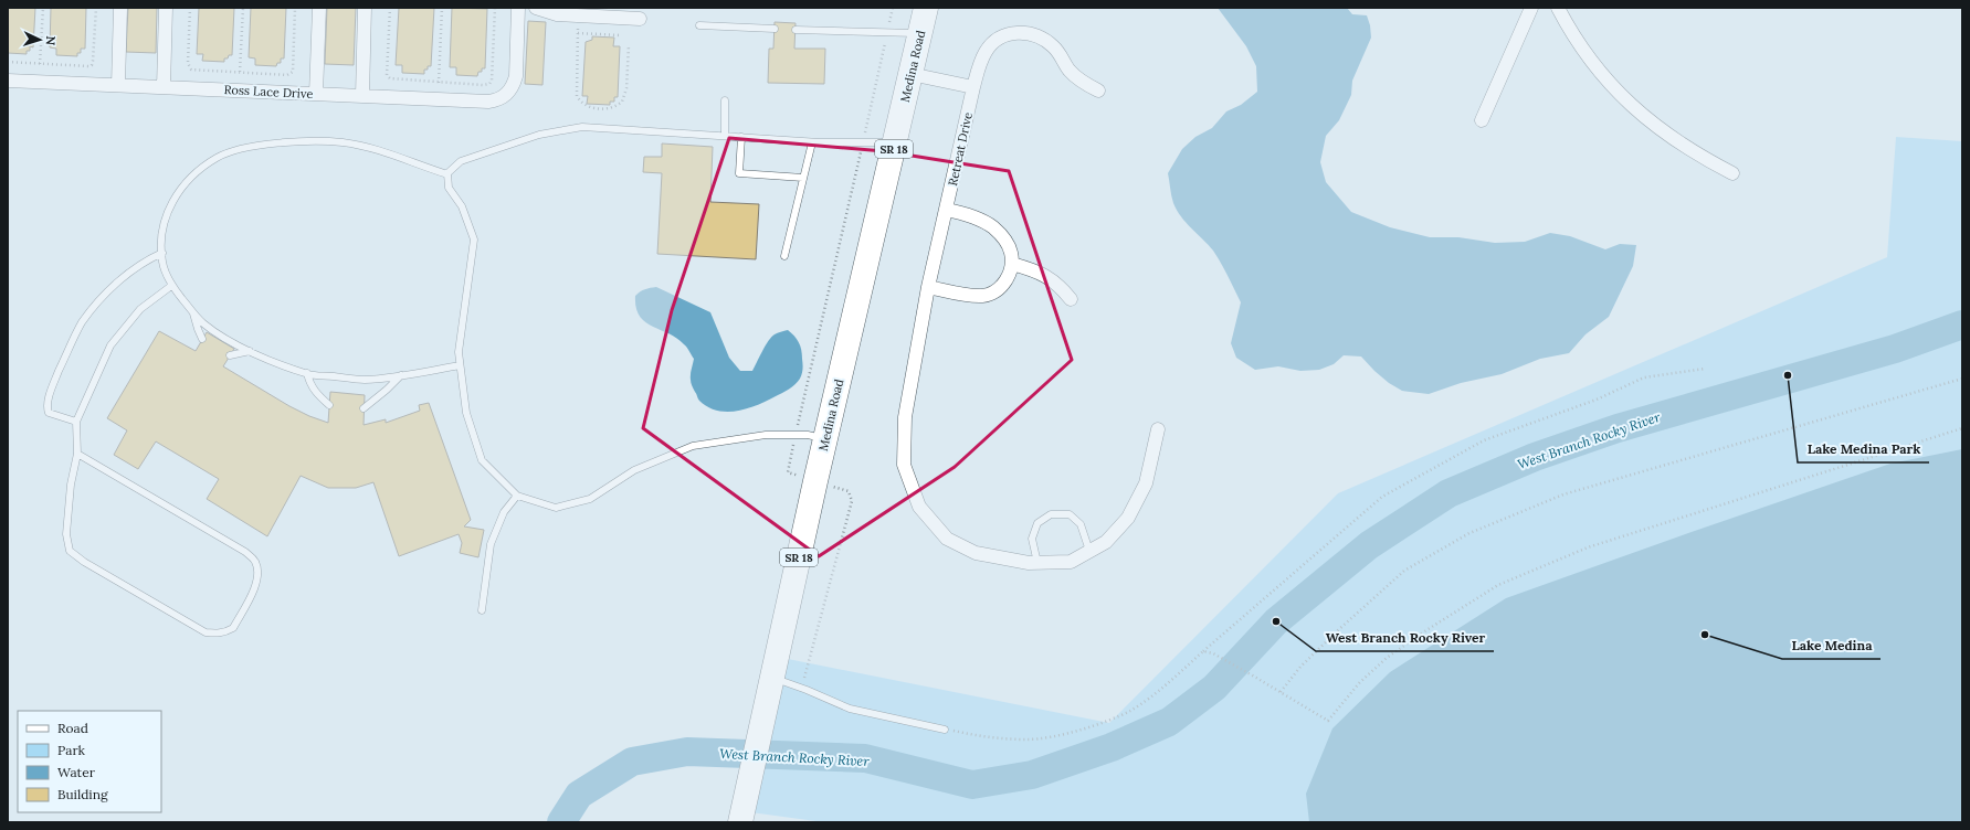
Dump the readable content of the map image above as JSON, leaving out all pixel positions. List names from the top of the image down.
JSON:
{
  "streets": {
    "highway": ["Medina Road", "SR 18"],
    "street": ["Ross Lace Drive", "Retreat Drive"]
  },
  "water": ["West Branch Rocky River"],
  "places": ["Lake Medina Park", "West Branch Rocky River", "Lake Medina"],
  "legend": [
    "Road",
    "Park",
    "Water",
    "Building"
  ],
  "north": "right"
}
